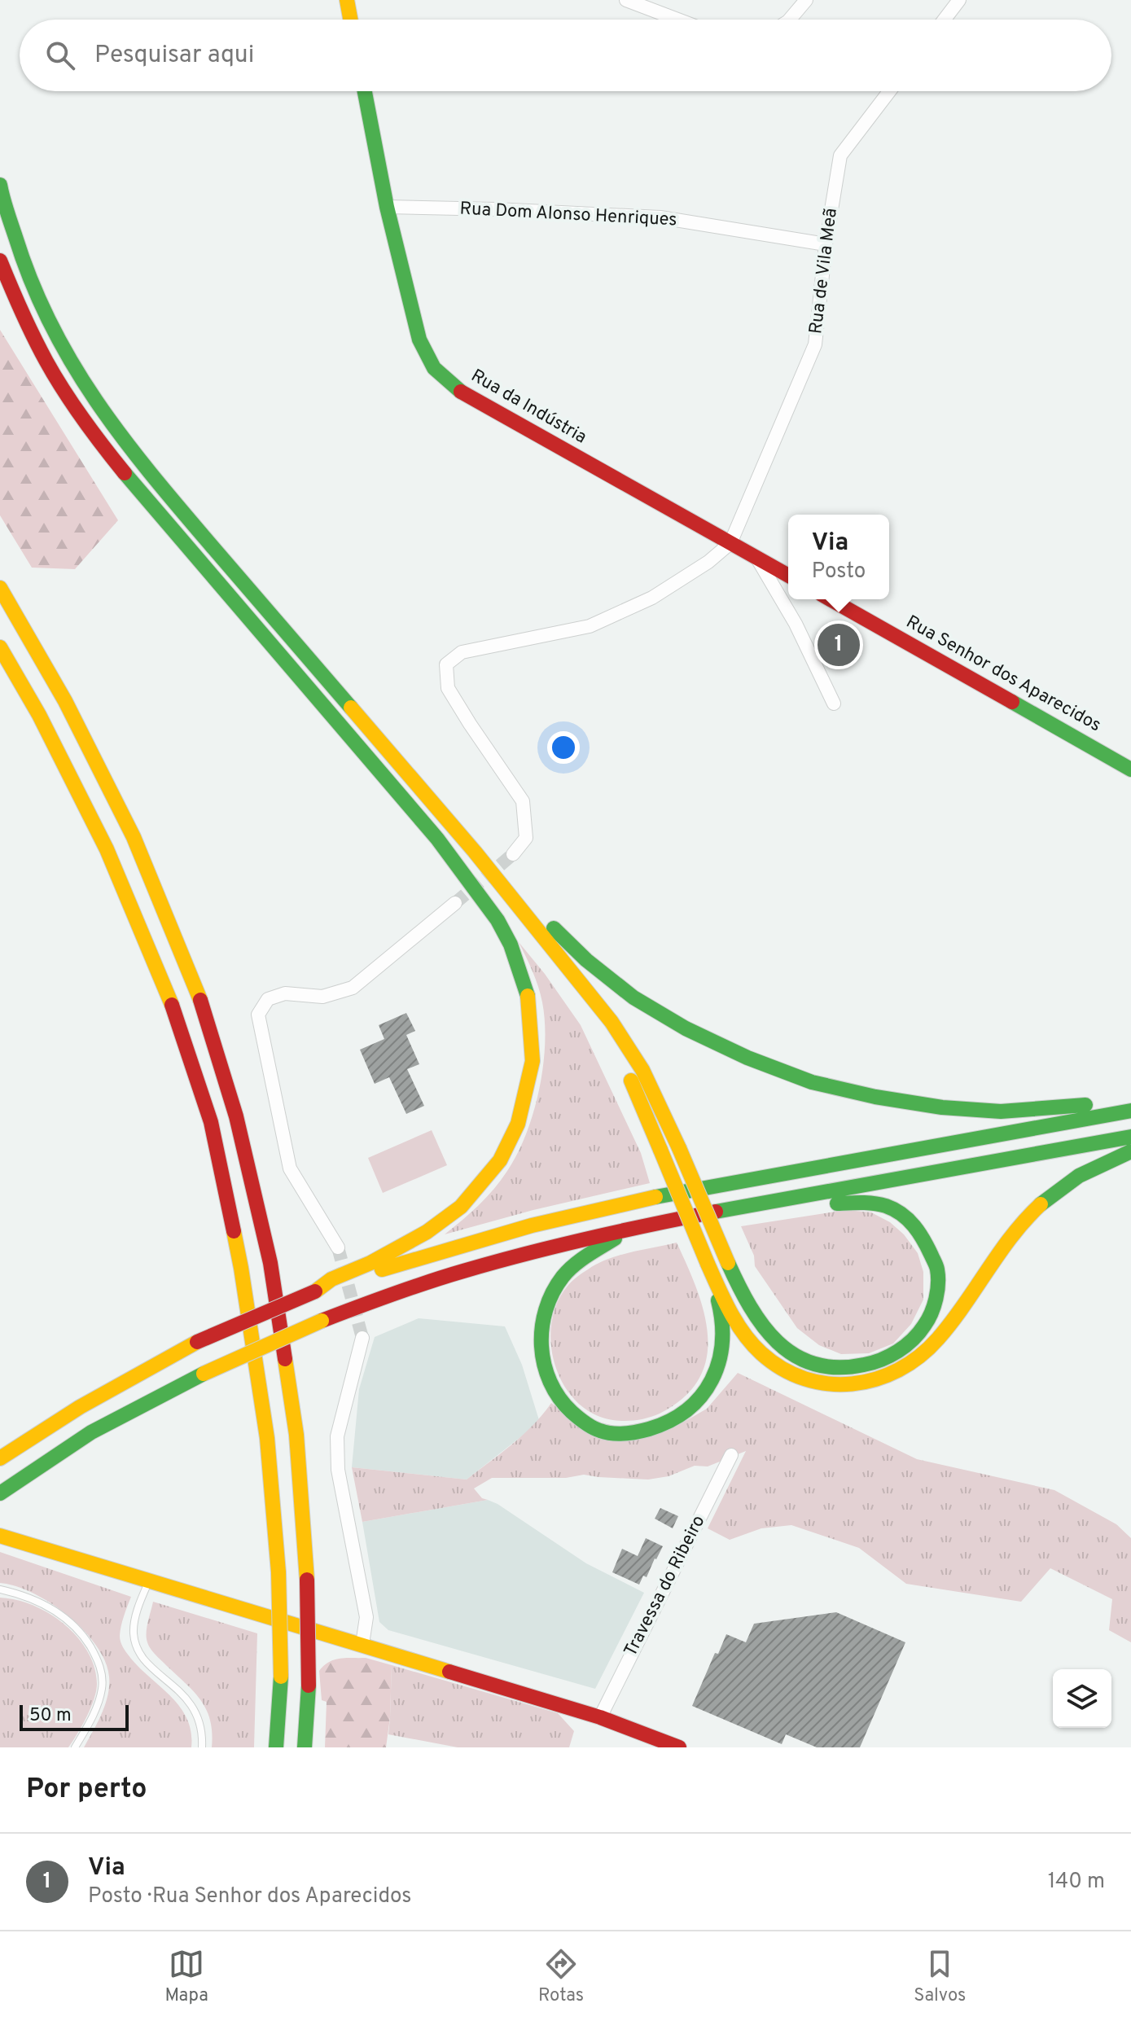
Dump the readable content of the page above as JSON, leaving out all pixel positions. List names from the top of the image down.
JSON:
{
  "streets": {
    "main road": ["Rua da Indústria", "Rua Senhor dos Aparecidos"],
    "street": ["Rua Dom Alonso Henriques", "Rua de Vila Meã", "Travessa do Ribeiro"]
  },
  "crossings": [
    ["Rua Dom Alonso Henriques", "Rua de Vila Meã"],
    ["Rua Dom Alonso Henriques", "Rua da Indústria"],
    ["Rua de Vila Meã", "Rua da Indústria"]
  ],
  "scale_bar": "50 m",
  "page": {
    "search": "Pesquisar aqui",
    "popup": ["Via", "Posto"],
    "pins": "1",
    "scale": "50 m",
    "heading": "Por perto",
    "list": [
      {
        "mark": "1",
        "name": "Via",
        "note": "Posto · Rua Senhor dos Aparecidos",
        "value": "140 m"
      }
    ],
    "nav": ["Mapa", "Rotas", "Salvos"]
  }
}
